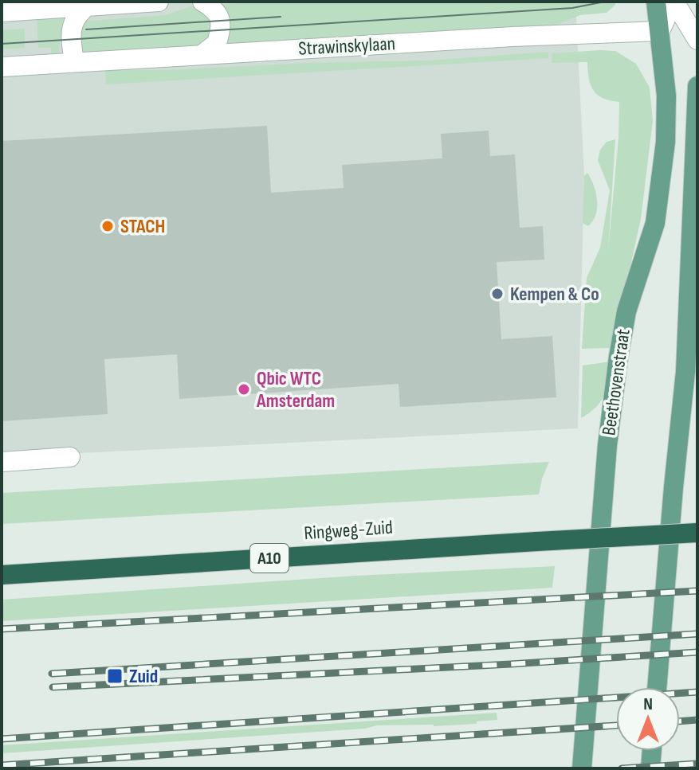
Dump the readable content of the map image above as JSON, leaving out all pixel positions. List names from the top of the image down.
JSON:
{
  "streets": {
    "highway": ["Ringweg-Zuid", "A10"],
    "main road": ["Beethovenstraat"],
    "street": ["Strawinskylaan"]
  },
  "crossings": [
    ["Strawinskylaan", "Beethovenstraat"]
  ],
  "places": {
    "other": ["STACH", "Kempen & Co", "Qbic WTC Amsterdam"],
    "transit": ["Zuid"]
  },
  "north": "top"
}
